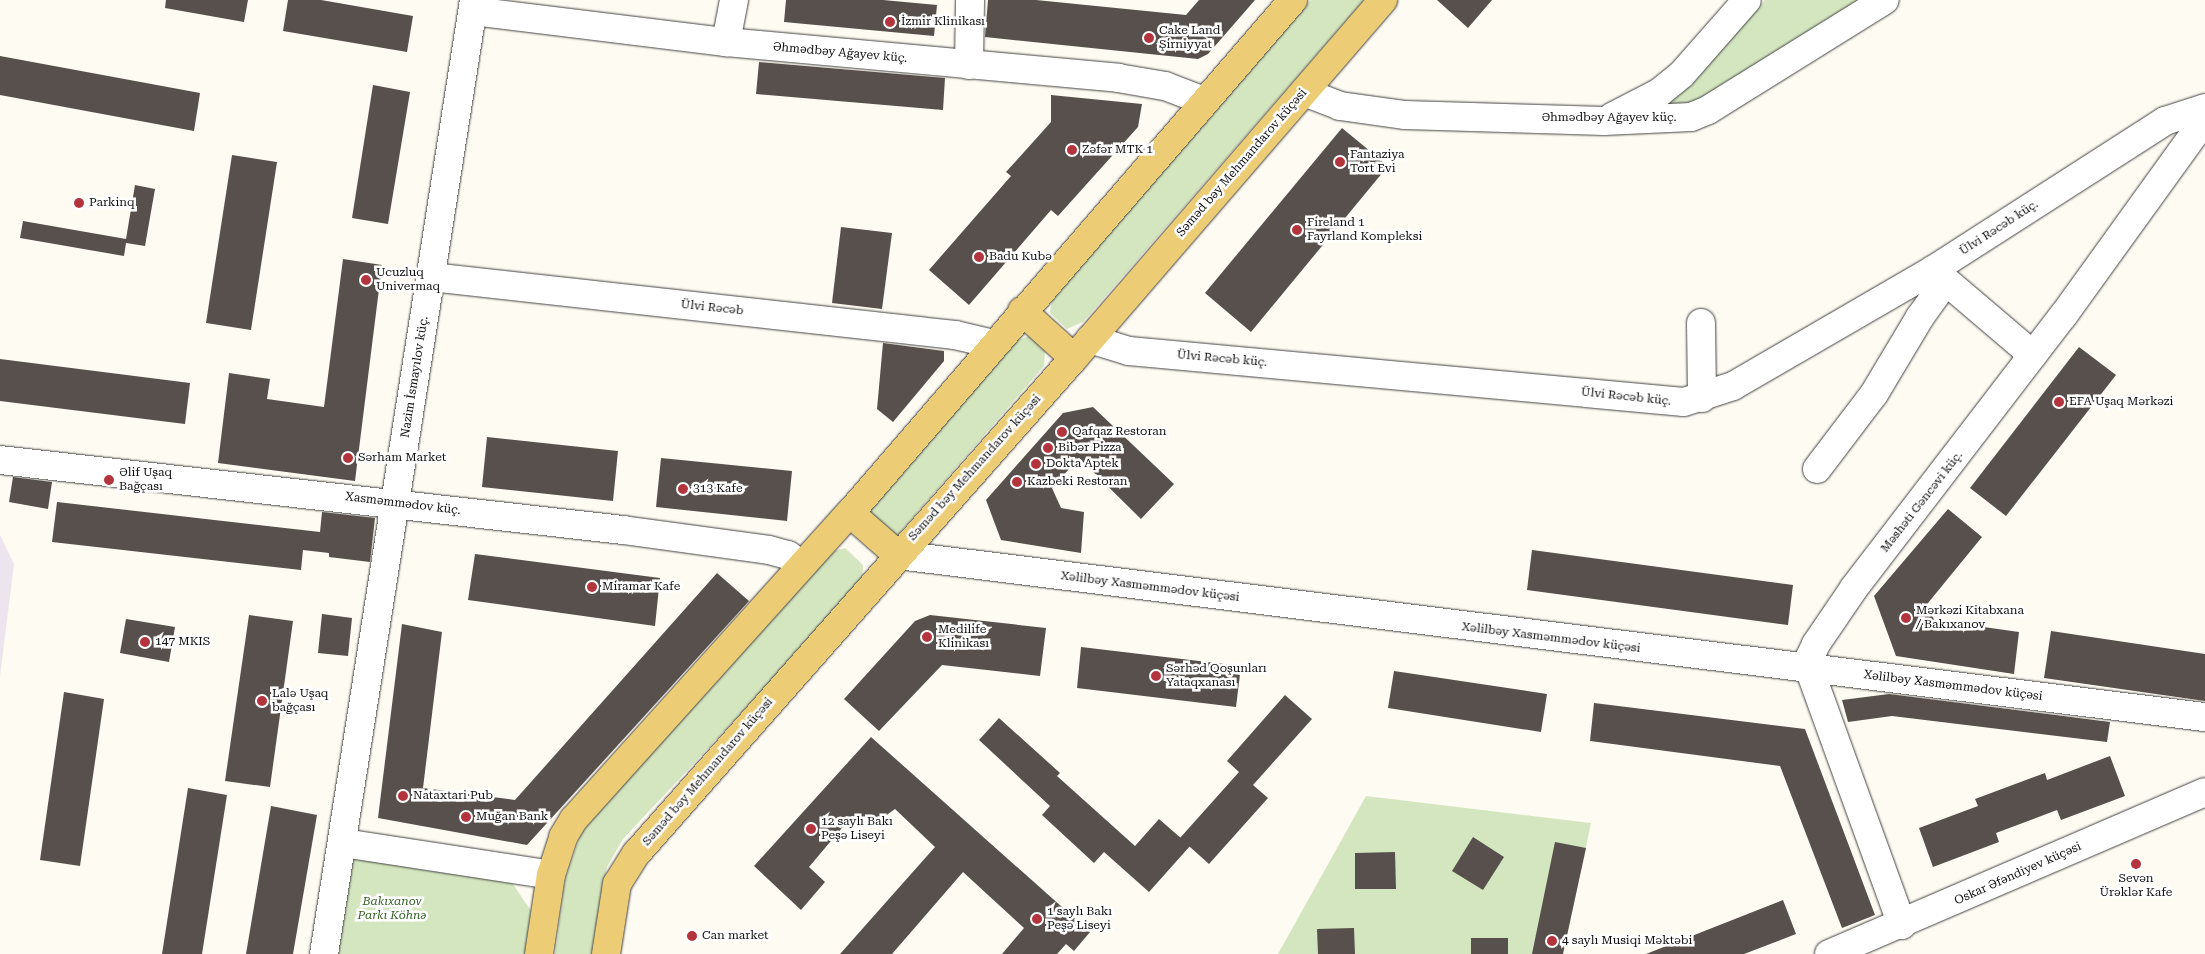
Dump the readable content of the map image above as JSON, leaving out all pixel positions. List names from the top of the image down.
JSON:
{
  "streets": {
    "main road": ["Səməd bəy Mehmandarov küçəsi"],
    "street": [
      "Əhmədbəy Ağayev küç.",
      "Ülvi Rəcəb küç.",
      "Ülvi Rəcəb",
      "Nazim İsmayılov küç.",
      "Məshəti Gəncəvi küç.",
      "Xasməmmədov küç.",
      "Xəlilbəy Xasməmmədov küçəsi",
      "Oskar Əfəndiyev küçəsi"
    ]
  },
  "crossings": [
    ["Əhmədbəy Ağayev küç.", "Səməd bəy Mehmandarov küçəsi"],
    ["Əhmədbəy Ağayev küç.", "Nazim İsmayılov küç."],
    ["Səməd bəy Mehmandarov küçəsi", "Ülvi Rəcəb küç."],
    ["Səməd bəy Mehmandarov küçəsi", "Xəlilbəy Xasməmmədov küçəsi"],
    ["Ülvi Rəcəb", "Nazim İsmayılov küç."],
    ["Nazim İsmayılov küç.", "Xasməmmədov küç."],
    ["Məshəti Gəncəvi küç.", "Xəlilbəy Xasməmmədov küçəsi"]
  ],
  "parks": ["Bakıxanov Parkı Köhnə"],
  "places": [
    "İzmir Klinikası",
    "Cake Land Şirniyyat",
    "Zəfər MTK 1",
    "Fantaziya Tort Evi",
    "Parkinq",
    "Fireland 1 Fayrland Kompleksi",
    "Badu Kubə",
    "Ucuzluq Univermaq",
    "EFA Uşaq Mərkəzi",
    "Qafqaz Restoran",
    "Bibər Pizza",
    "Sərham Market",
    "Dokta Aptek",
    "Əlif Uşaq Bağçası",
    "Kazbeki Restoran",
    "313 Kafe",
    "Miramar Kafe",
    "Mərkəzi Kitabxana / Bakıxanov",
    "Medilife Klinikası",
    "147 MKIS",
    "Sərhəd Qoşunları Yataqxanası",
    "Lalə Uşaq bağçası",
    "Nataxtari Pub",
    "Muğan Bank",
    "12 saylı Bakı Peşə Liseyi",
    "Sevən Ürəklər Kafe",
    "1 saylı Bakı Peşə Liseyi",
    "Can market",
    "4 saylı Musiqi Məktəbi"
  ]
}
